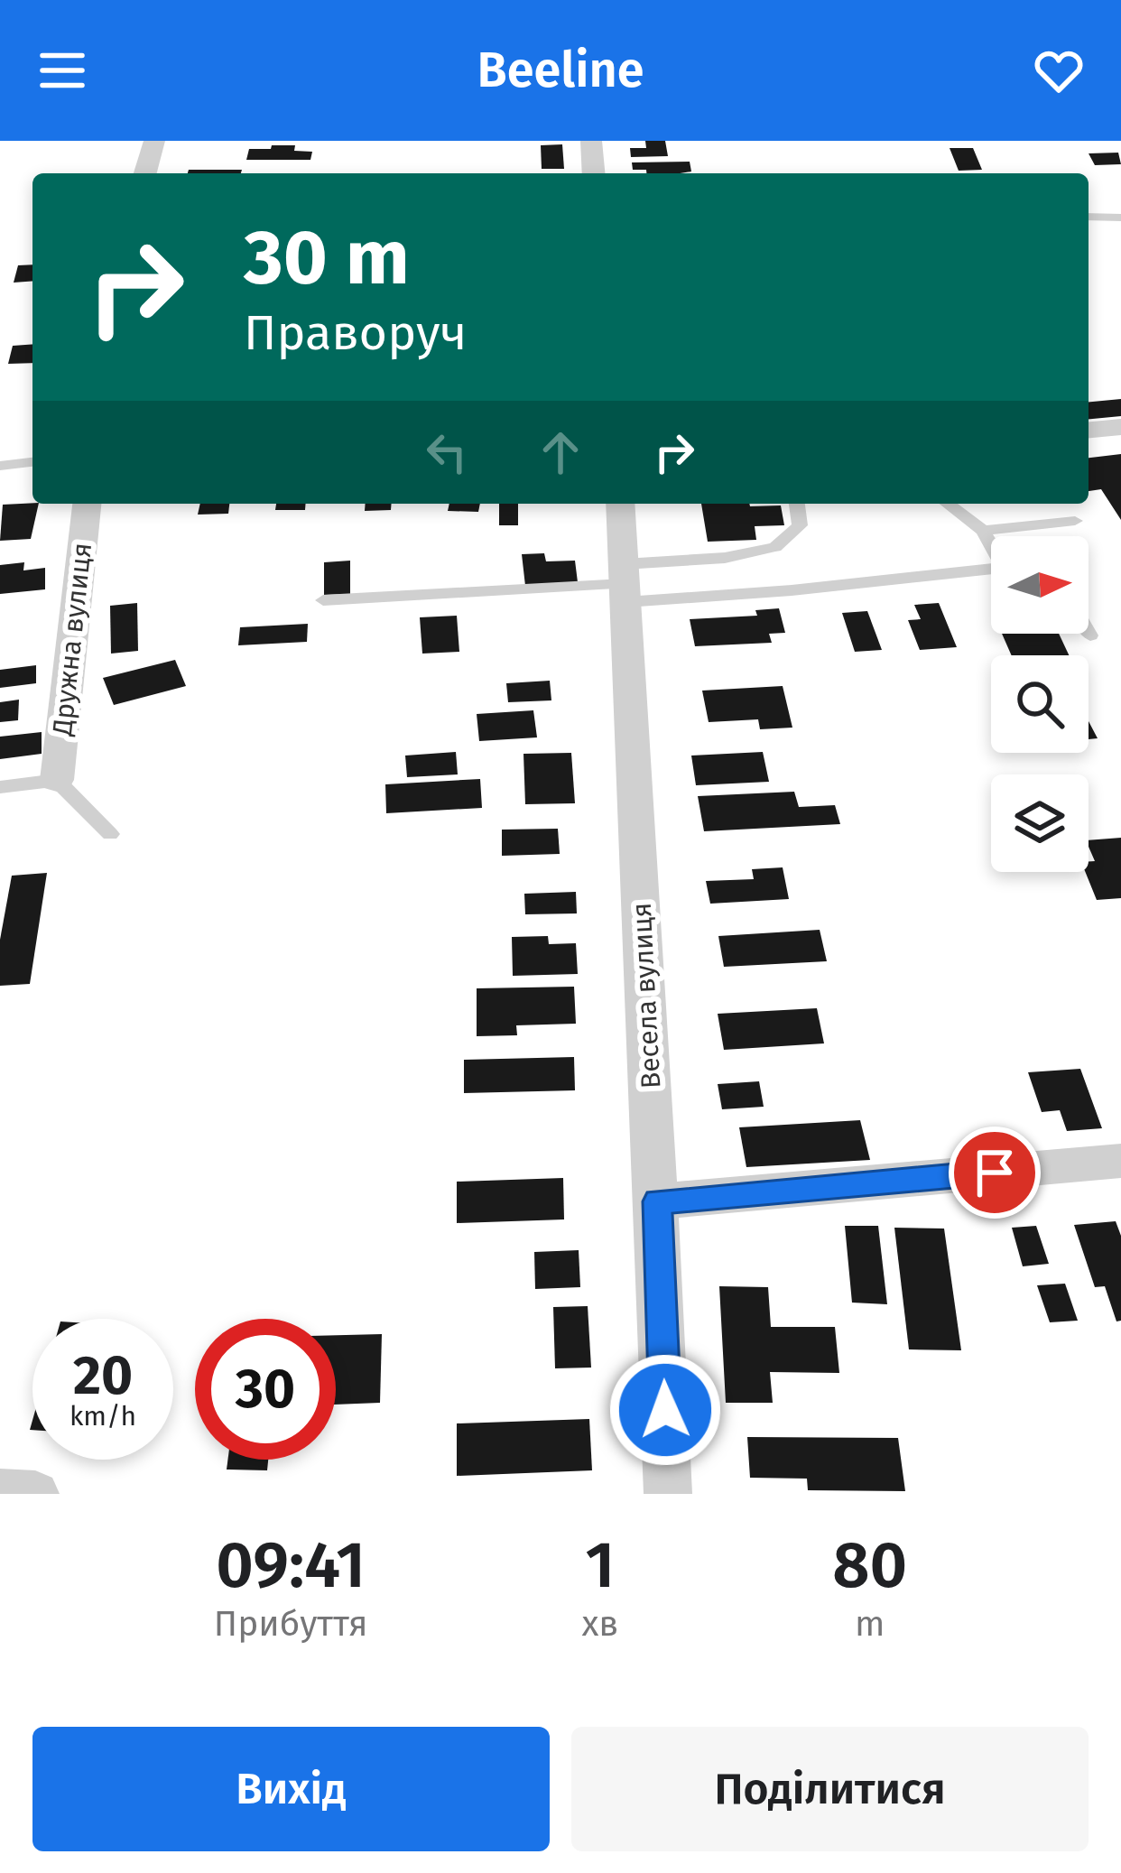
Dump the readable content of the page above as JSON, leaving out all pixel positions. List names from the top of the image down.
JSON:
{
  "streets": {
    "street": ["Дружна вулиця", "Весела вулиця"]
  },
  "north": "right",
  "page": {
    "header": "Beeline",
    "turn": ["30 m", "Праворуч"],
    "speed": "20 km/h",
    "limit": "30",
    "eta": [
      "09:41",
      "Прибуття",
      "1",
      "хв",
      "80",
      "m"
    ],
    "buttons": ["Вихід", "Поділитися"]
  }
}
